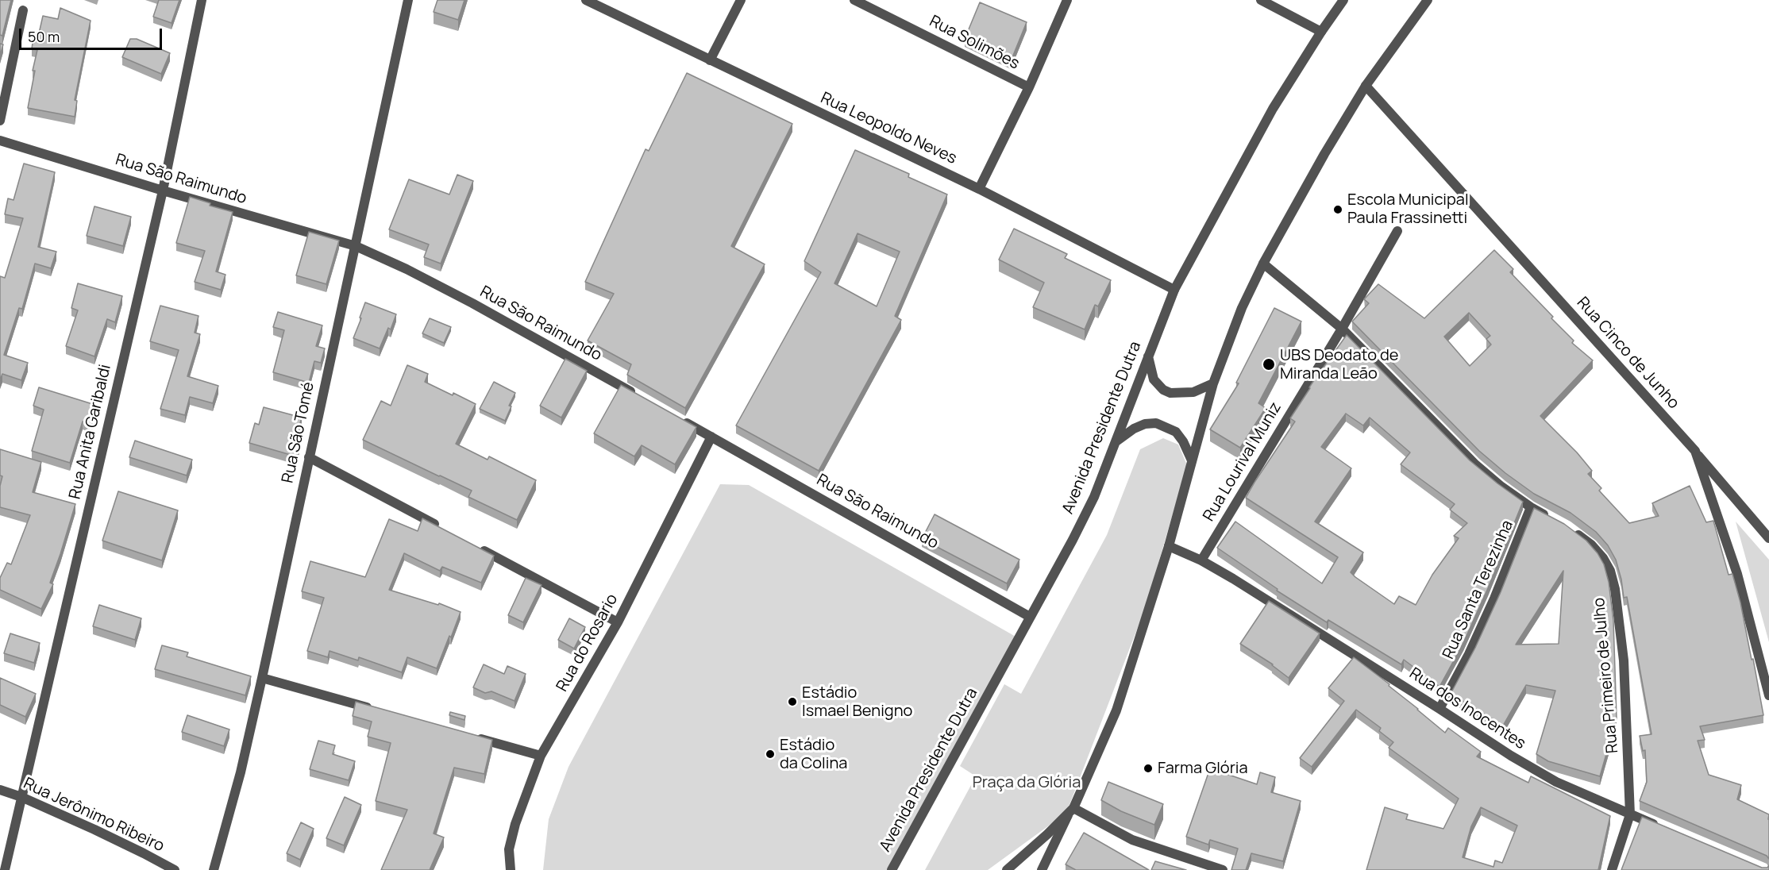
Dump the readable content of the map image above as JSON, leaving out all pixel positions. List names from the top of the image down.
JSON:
{
  "streets": {
    "street": [
      "Rua Solimões",
      "Rua Leopoldo Neves",
      "Rua São Raimundo",
      "Rua Cinco de Junho",
      "Avenida Presidente Dutra",
      "Rua Anita Garibaldi",
      "Rua São Tomé",
      "Rua Lourival Muniz",
      "Rua Santa Terezinha",
      "Rua do Rosario",
      "Rua Primeiro de Julho",
      "Rua dos Inocentes",
      "Rua Jerônimo Ribeiro"
    ]
  },
  "crossings": [
    ["Rua Leopoldo Neves", "Avenida Presidente Dutra"],
    ["Rua São Raimundo", "Avenida Presidente Dutra"],
    ["Rua São Raimundo", "Rua Anita Garibaldi"],
    ["Rua São Raimundo", "Rua São Tomé"],
    ["Rua São Raimundo", "Rua do Rosario"],
    ["Rua Anita Garibaldi", "Rua Jerônimo Ribeiro"],
    ["Rua Lourival Muniz", "Rua dos Inocentes"],
    ["Rua Santa Terezinha", "Rua dos Inocentes"],
    ["Rua Primeiro de Julho", "Rua dos Inocentes"]
  ],
  "parks": ["Praça da Glória"],
  "places": [
    "Escola Municipal Paula Frassinetti",
    "UBS Deodato de Miranda Leão",
    "Estádio Ismael Benigno",
    "Estádio da Colina",
    "Farma Glória"
  ],
  "scale_bar": "50 m"
}
